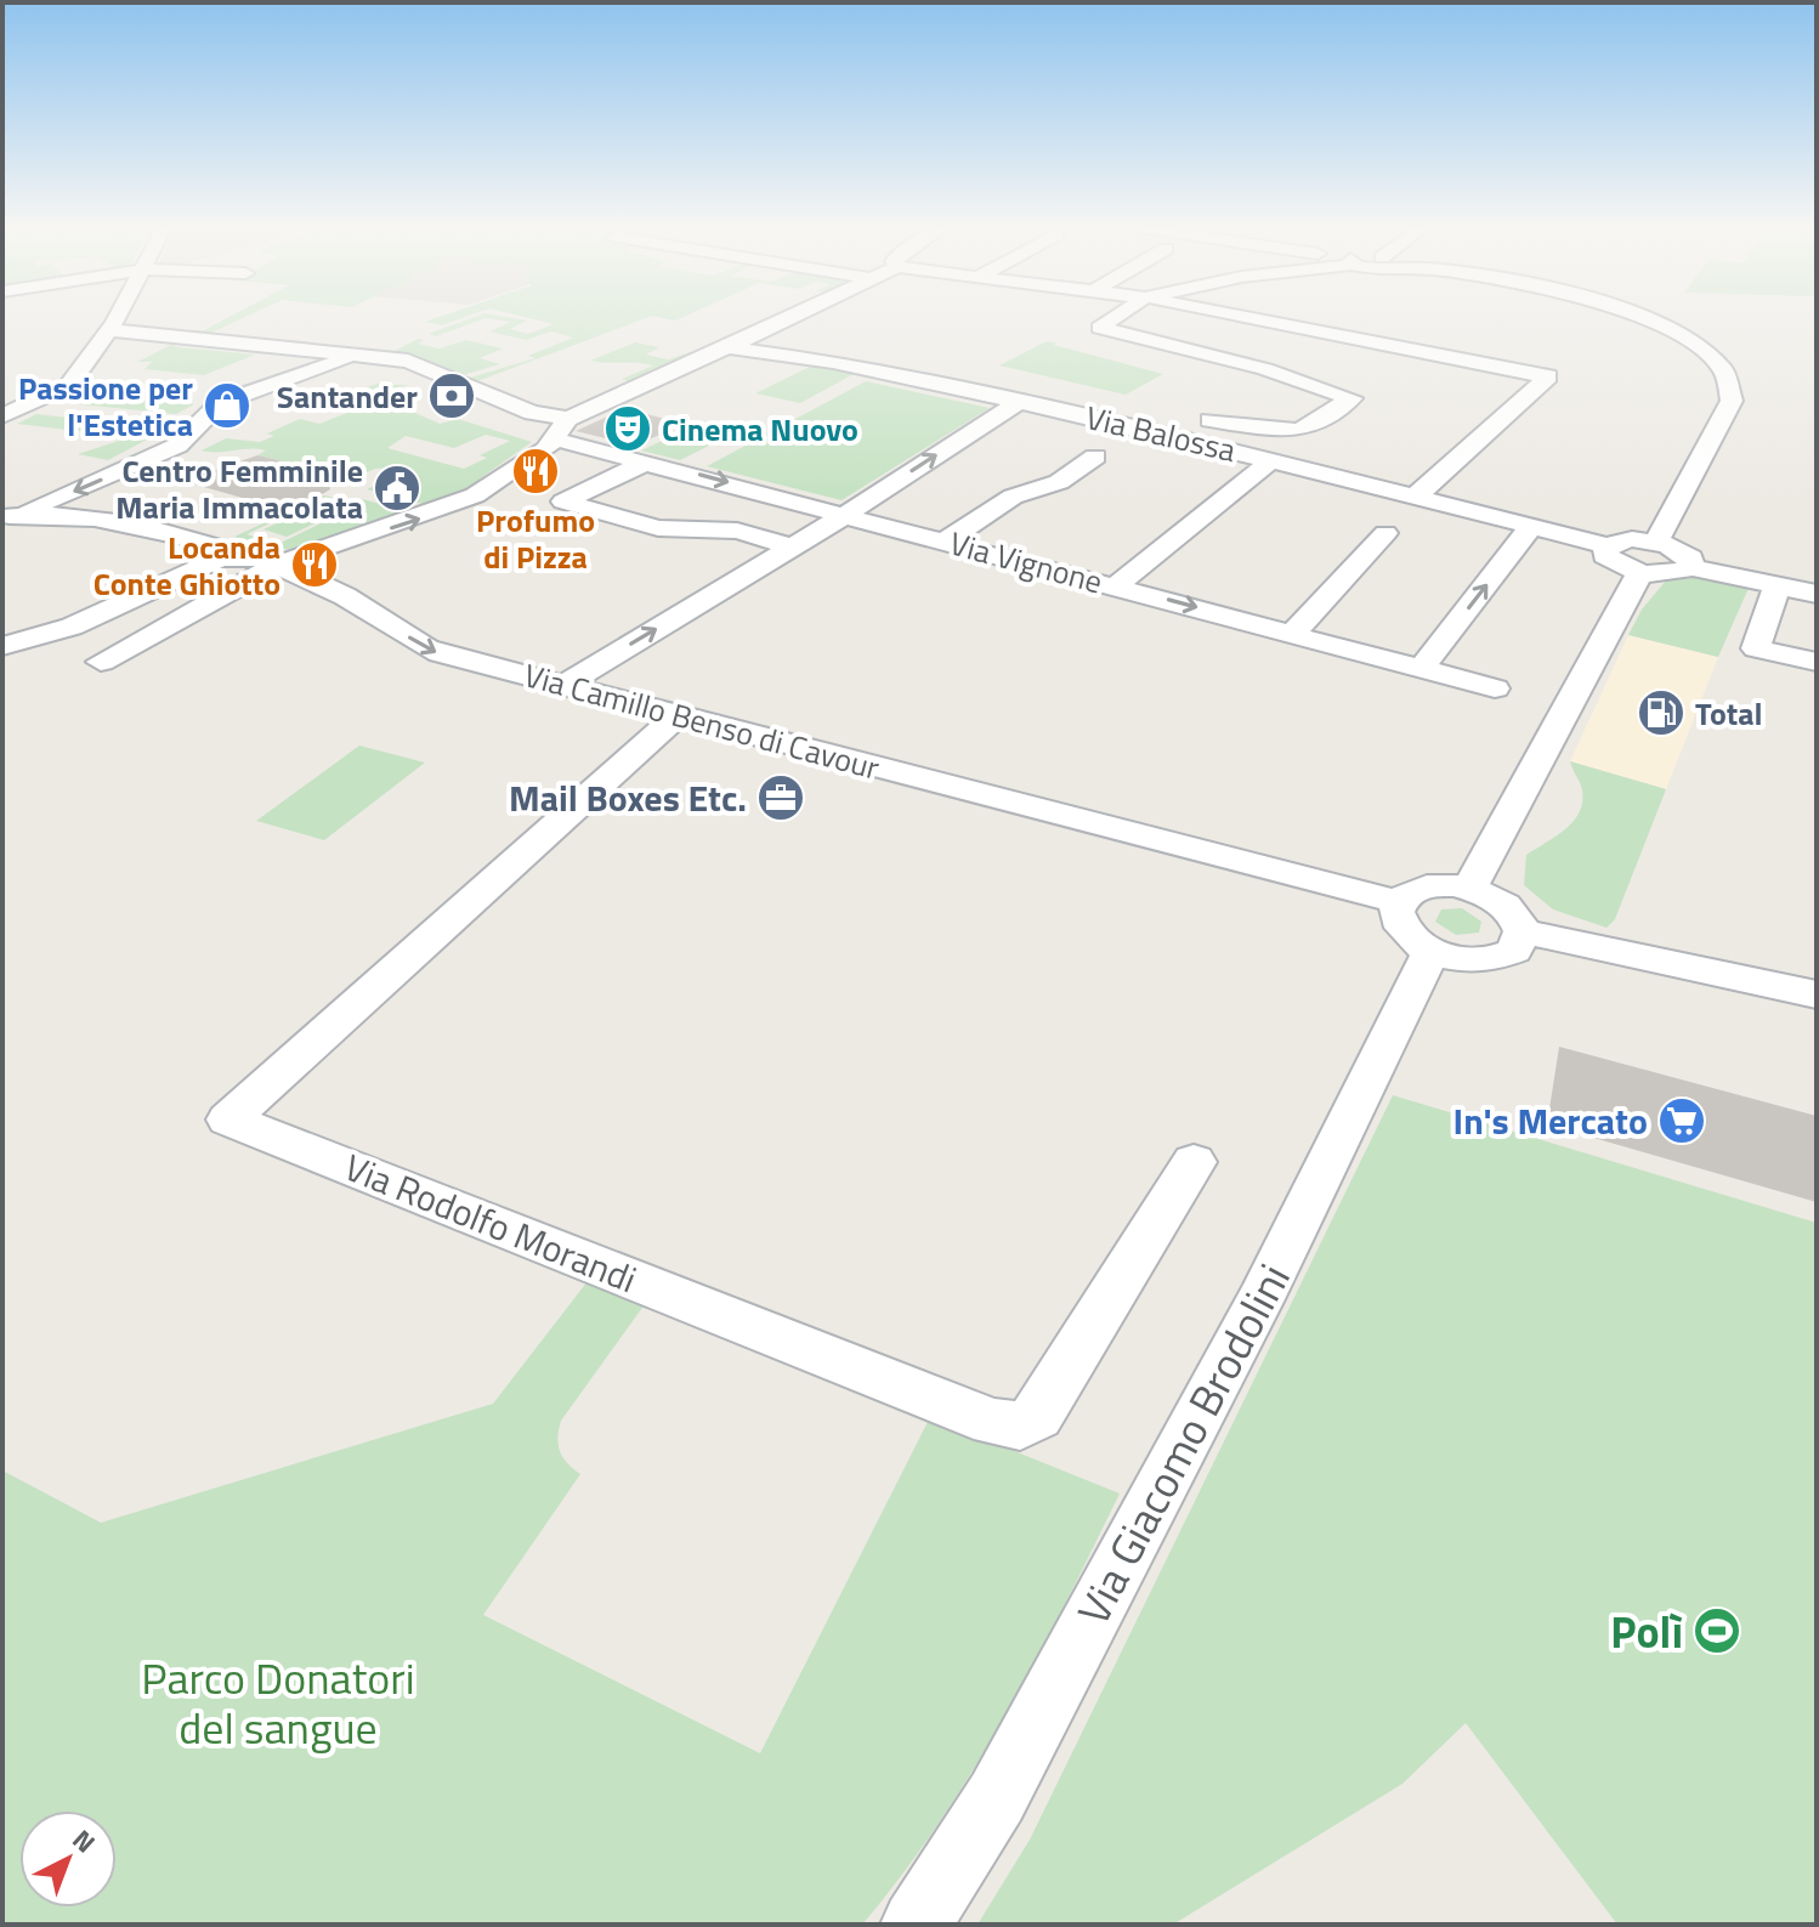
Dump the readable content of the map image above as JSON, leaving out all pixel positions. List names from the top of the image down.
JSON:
{
  "streets": {
    "street": [
      "Via Balossa",
      "Via Vignone",
      "Via Camillo Benso di Cavour",
      "Via Rodolfo Morandi",
      "Via Giacomo Brodolini"
    ]
  },
  "crossings": [
    ["Via Camillo Benso di Cavour", "Via Rodolfo Morandi"]
  ],
  "parks": ["Parco Donatori del sangue"],
  "places": {
    "bank": ["Santander"],
    "shop": ["Passione per l'Estetica"],
    "theatre": ["Cinema Nuovo"],
    "restaurant": ["Profumo di Pizza", "Locanda Conte Ghiotto"],
    "public building": ["Centro Femminile Maria Immacolata"],
    "fuel station": ["Total"],
    "office": ["Mail Boxes Etc."],
    "supermarket": ["In's Mercato"],
    "sports": ["Polì"]
  },
  "north": "top right"
}
